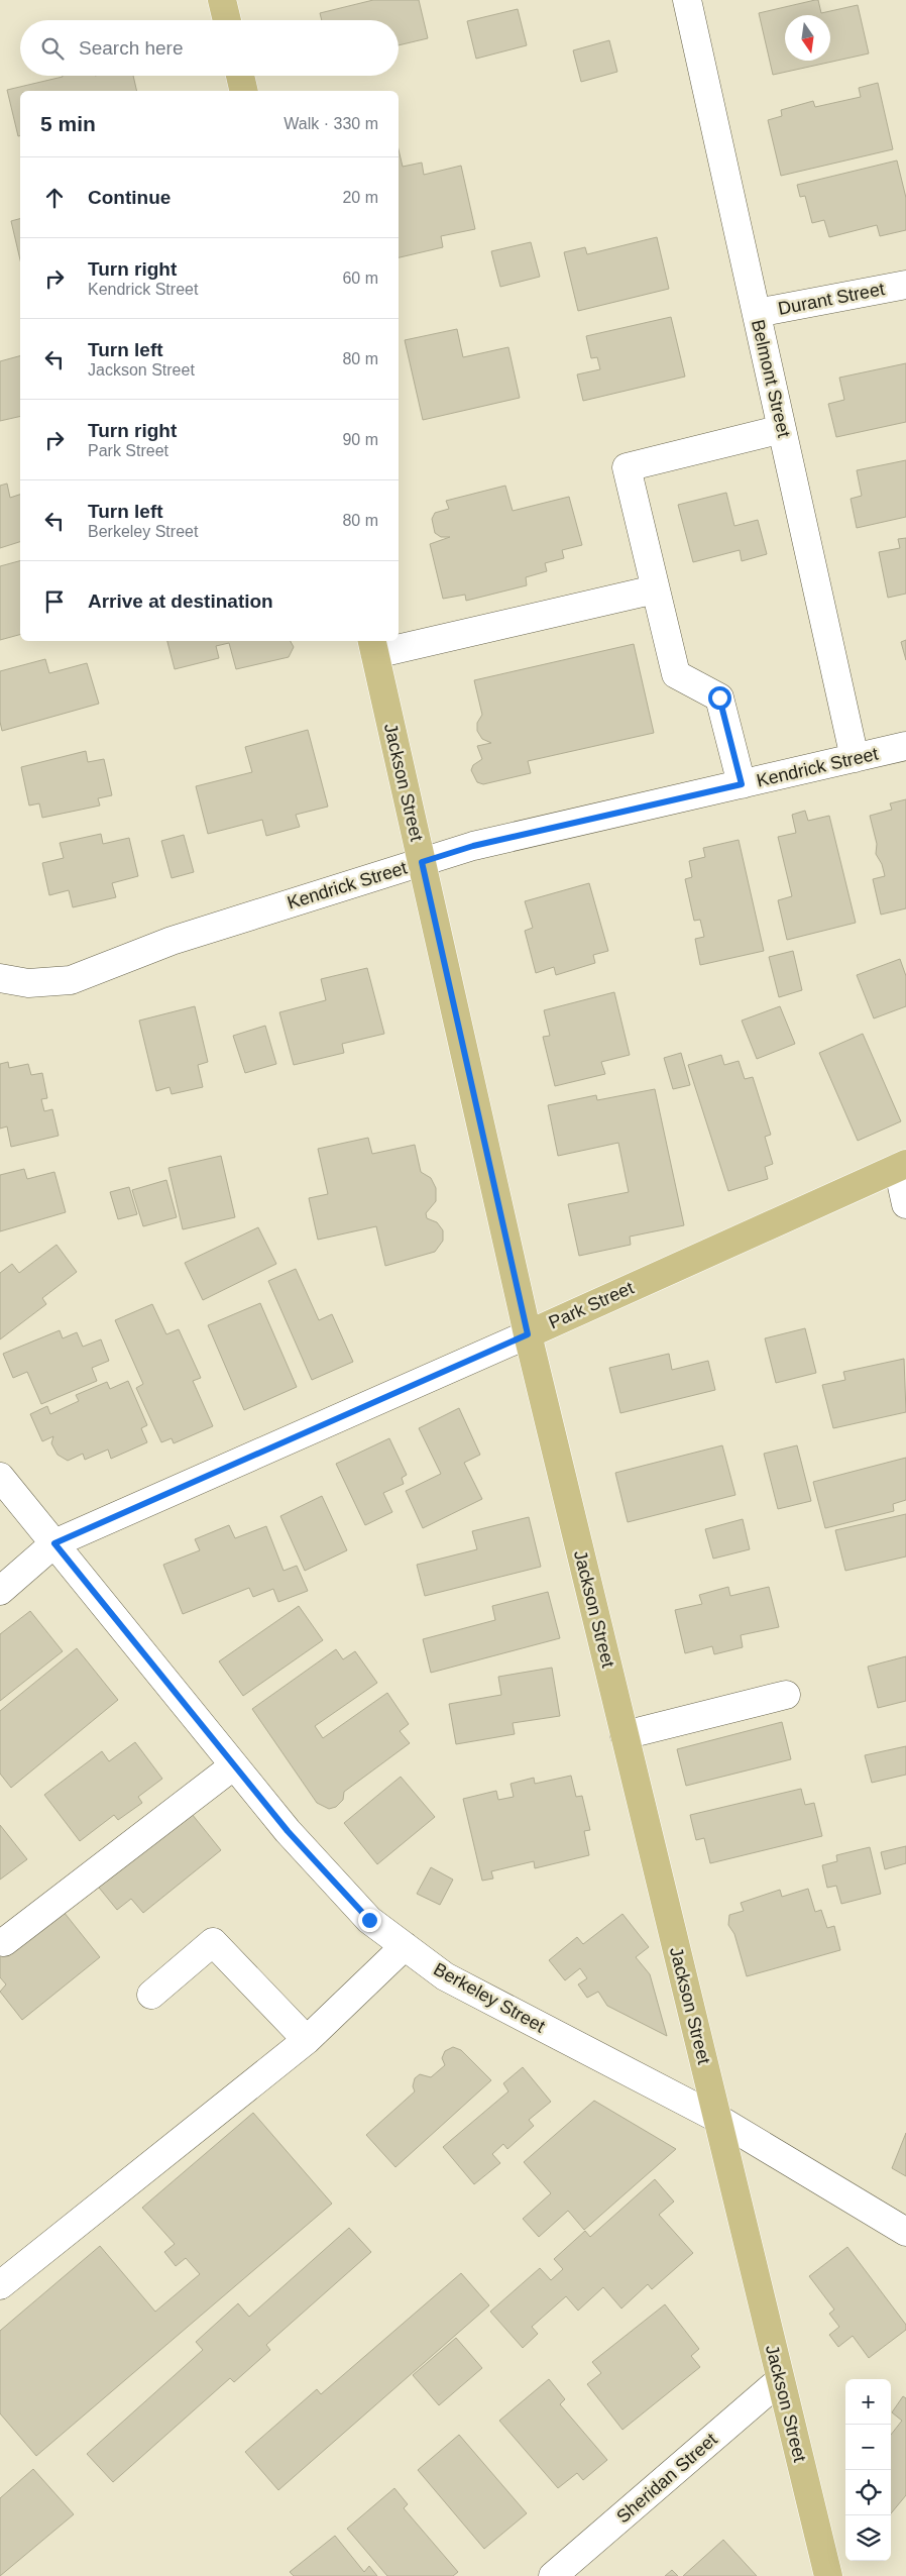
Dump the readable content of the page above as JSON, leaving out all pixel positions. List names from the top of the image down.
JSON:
{
  "streets": {
    "main road": ["Jackson Street", "Park Street"],
    "street": [
      "Durant Street",
      "Belmont Street",
      "Kendrick Street",
      "Berkeley Street",
      "Sheridan Street"
    ]
  },
  "crossings": [
    ["Durant Street", "Belmont Street"],
    ["Belmont Street", "Kendrick Street"],
    ["Kendrick Street", "Jackson Street"],
    ["Jackson Street", "Park Street"],
    ["Jackson Street", "Berkeley Street"],
    ["Jackson Street", "Sheridan Street"],
    ["Park Street", "Berkeley Street"]
  ],
  "north": "bottom",
  "page": {
    "search": "Search here",
    "heading": ["5 min", "Walk · 330 m"],
    "list": [
      ["Continue", "20 m"],
      ["Turn right", "Kendrick Street", "60 m"],
      ["Turn left", "Jackson Street", "80 m"],
      ["Turn right", "Park Street", "90 m"],
      ["Turn left", "Berkeley Street", "80 m"],
      "Arrive at destination"
    ],
    "map_buttons": ["+", "−"]
  }
}
